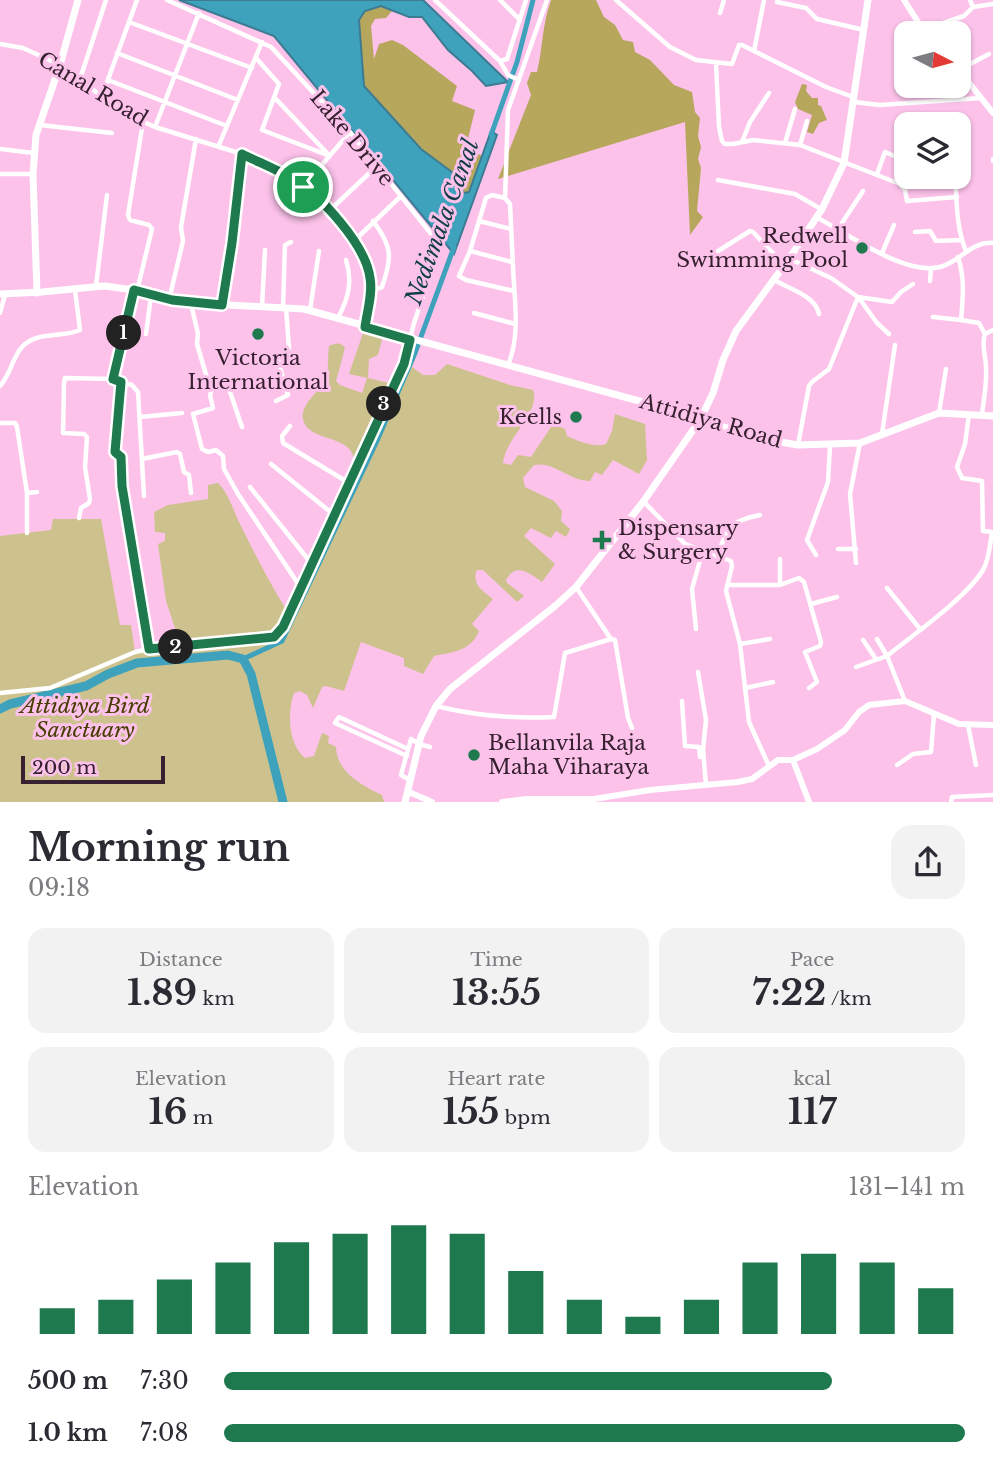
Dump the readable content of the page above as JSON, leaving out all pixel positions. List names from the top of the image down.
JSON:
{
  "streets": {
    "main road": ["Attidiya Road"],
    "street": ["Canal Road", "Lake Drive"]
  },
  "crossings": [
    ["Lake Drive", "Attidiya Road"]
  ],
  "water": ["Nedimala Canal"],
  "parks": ["Attidiya Bird Sanctuary"],
  "places": {
    "other": [
      "Redwell Swimming Pool",
      "Victoria International",
      "Keells",
      "Bellanvila Raja Maha Viharaya"
    ],
    "health": ["Dispensary & Surgery"]
  },
  "scale_bar": "200 m",
  "north": "right",
  "page": {
    "pins": ["1", "3", "2"],
    "scale": "200 m",
    "heading": ["Morning run", "09:18"],
    "stats": [
      ["Distance", "1.89 km"],
      ["Time", "13:55"],
      ["Pace", "7:22 /km"],
      ["Elevation", "16 m"],
      ["Heart rate", "155 bpm"],
      ["kcal", "117"]
    ],
    "chart": ["Elevation", "131–141 m"],
    "list": [
      {
        "name": "500 m",
        "note": "7:30"
      },
      {
        "name": "1.0 km",
        "note": "7:08"
      }
    ]
  }
}
